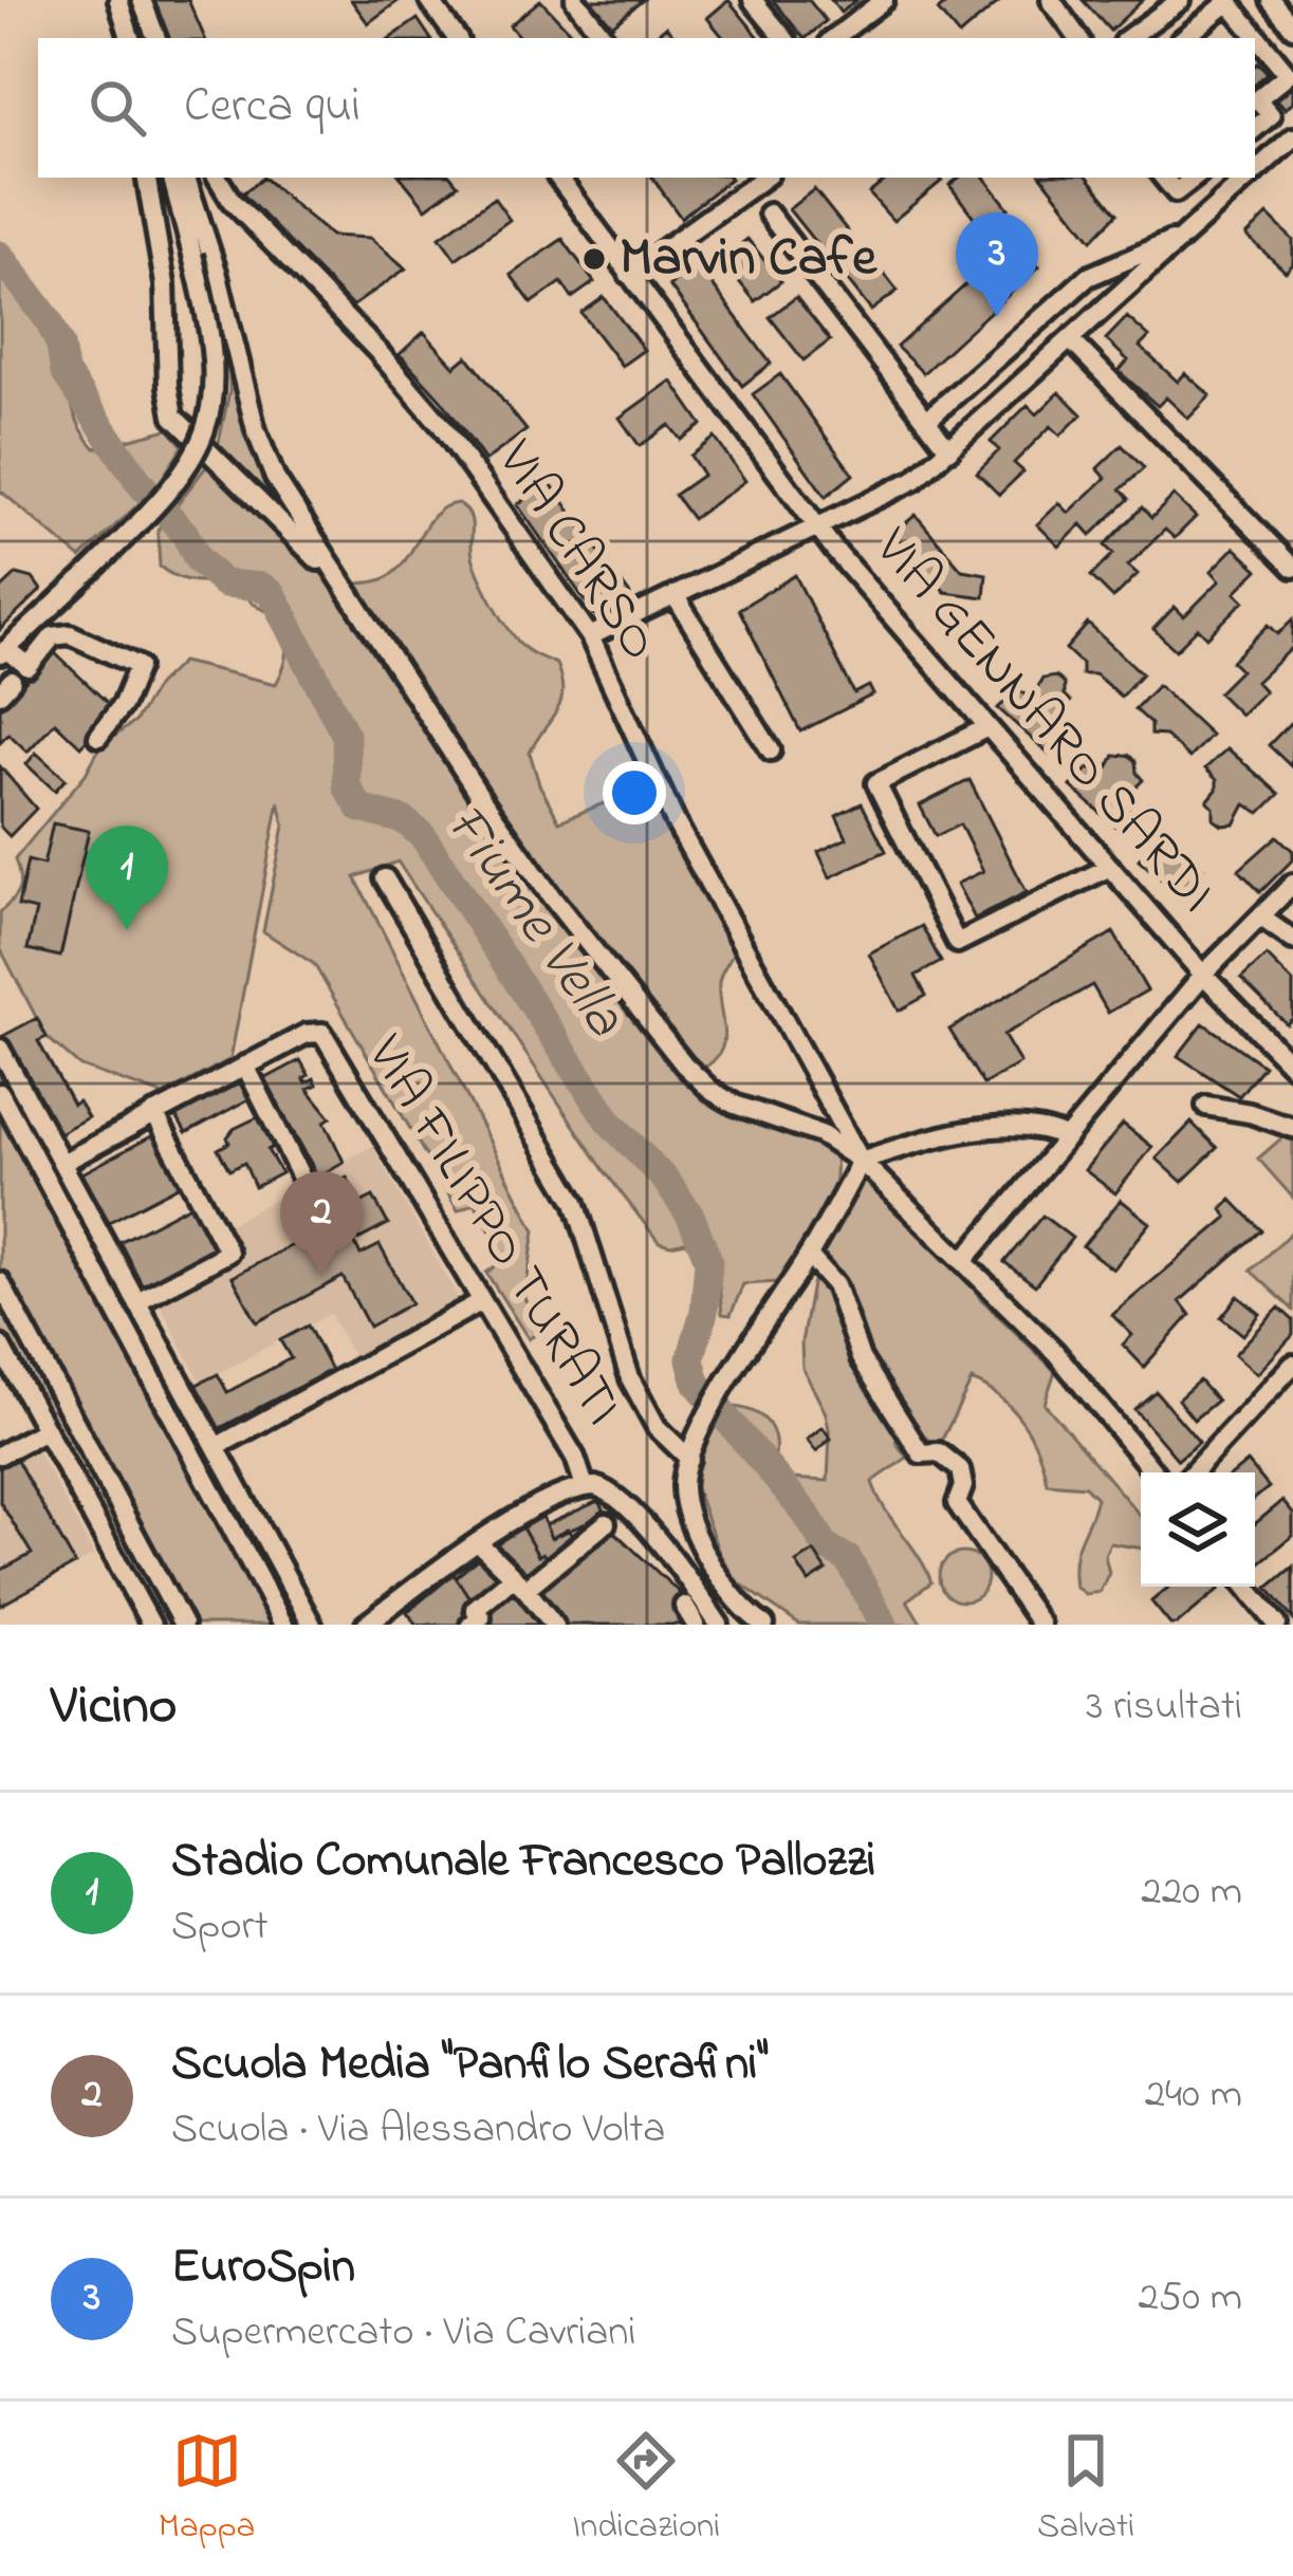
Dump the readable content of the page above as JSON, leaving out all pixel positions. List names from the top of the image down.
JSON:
{
  "streets": {
    "street": ["VIA CARSO", "VIA GENNARO SARDI", "VIA FILIPPO TURATI"]
  },
  "water": ["Fiume Vella"],
  "places": ["Marvin Cafe"],
  "page": {
    "search": "Cerca qui",
    "pins": ["3", "1", "2"],
    "heading": ["Vicino", "3 risultati"],
    "list": [
      {
        "mark": "1",
        "name": "Stadio Comunale Francesco Pallozzi",
        "note": "Sport",
        "value": "220 m"
      },
      {
        "mark": "2",
        "name": "Scuola Media \"Panfilo Serafini\"",
        "note": "Scuola · Via Alessandro Volta",
        "value": "240 m"
      },
      {
        "mark": "3",
        "name": "EuroSpin",
        "note": "Supermercato · Via Cavriani",
        "value": "250 m"
      }
    ],
    "nav": ["Mappa", "Indicazioni", "Salvati"]
  }
}
